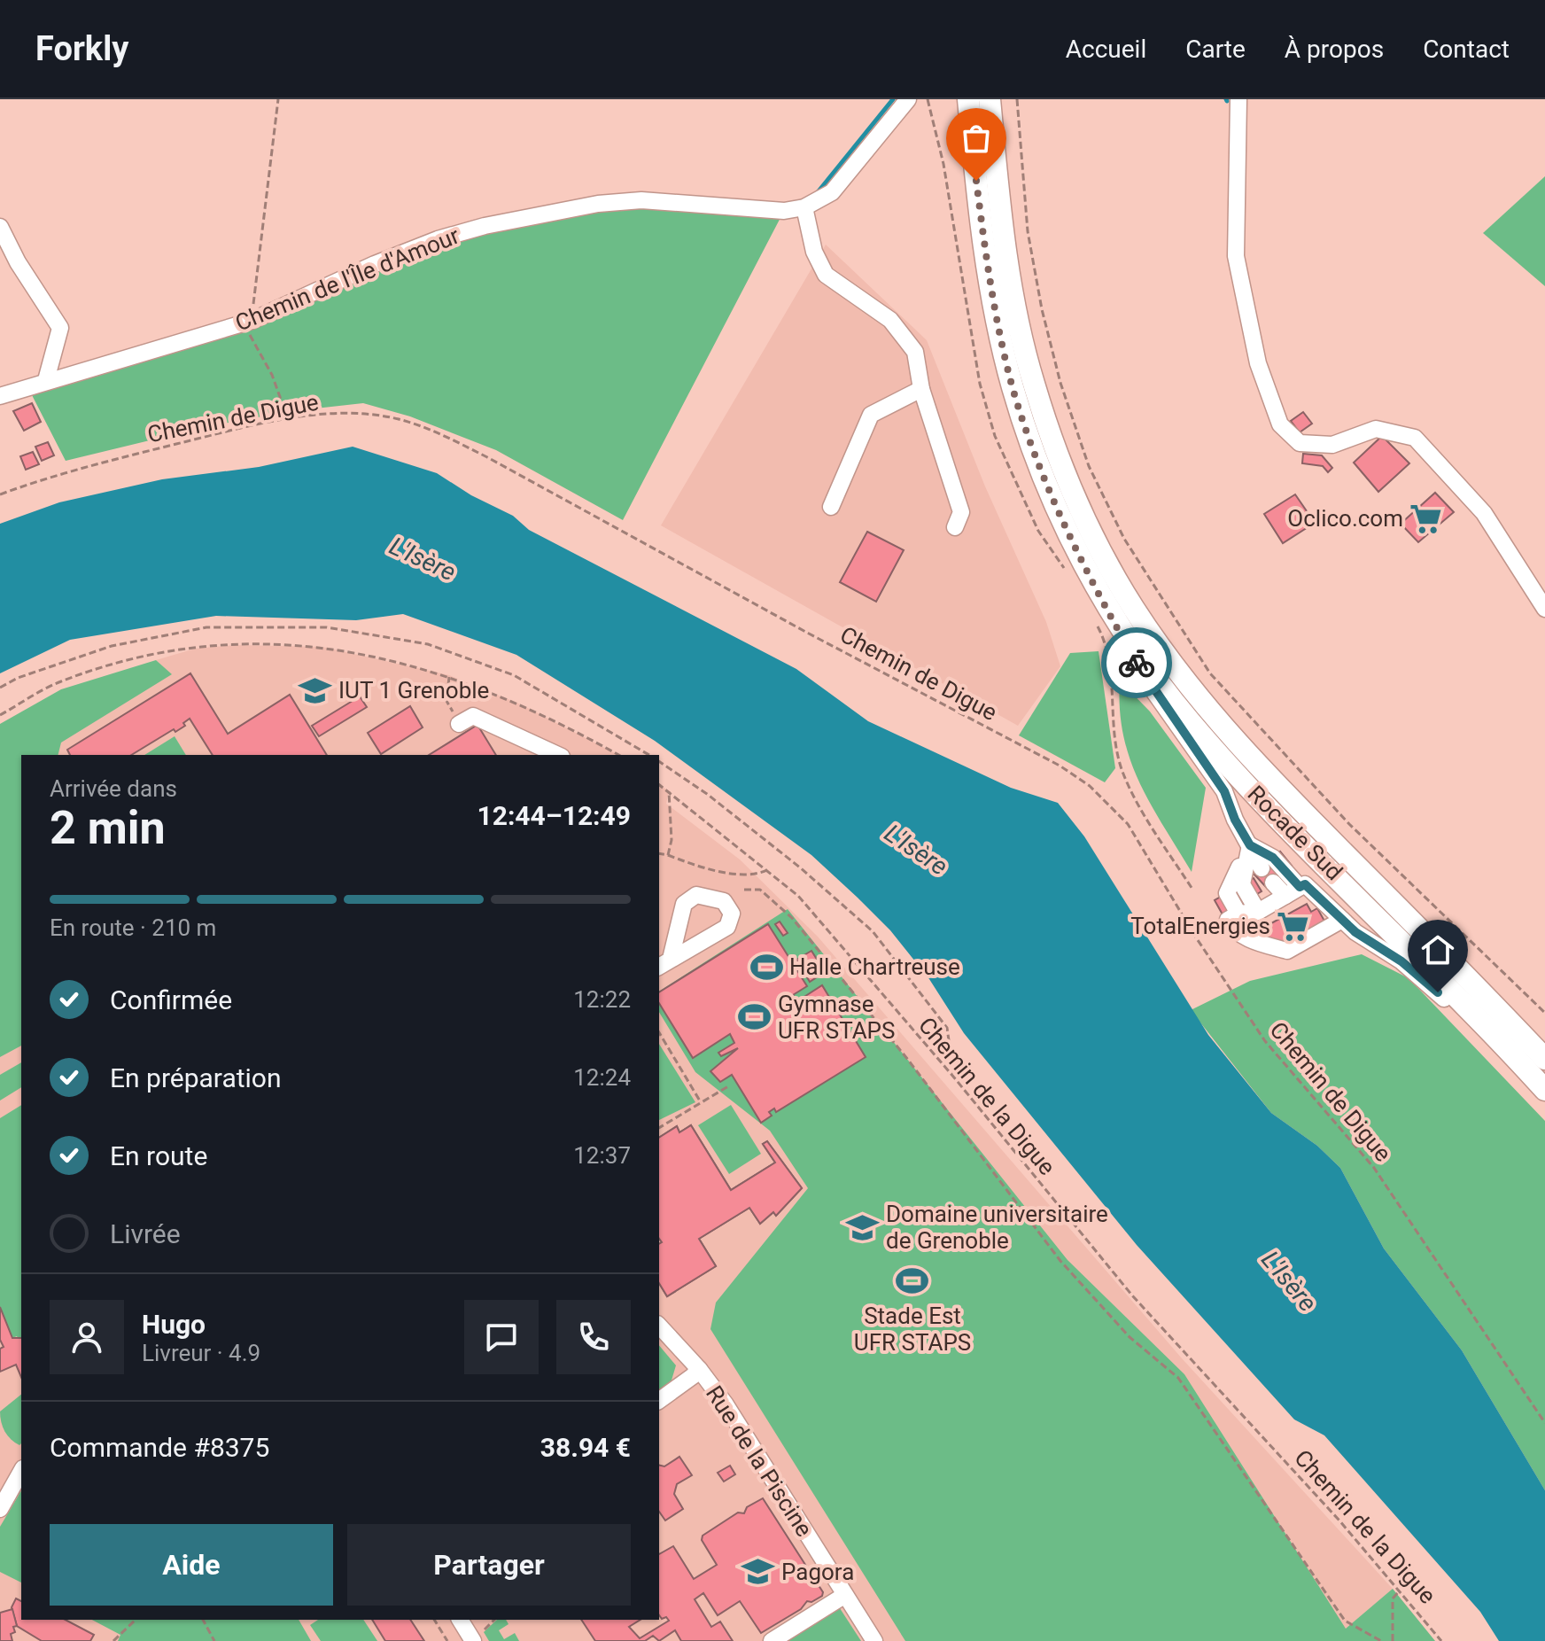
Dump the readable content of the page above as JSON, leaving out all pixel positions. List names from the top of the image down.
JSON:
{
  "streets": {
    "highway": ["Rocade Sud"],
    "street": ["Chemin de l'Île d'Amour", "Rue de la Piscine"],
    "path": ["Chemin de Digue", "Chemin de la Digue"]
  },
  "water": ["L'Isère"],
  "places": {
    "supermarket": ["Oclico.com", "TotalEnergies"],
    "school or university": ["IUT 1 Grenoble", "Domaine universitaire de Grenoble", "Pagora"],
    "sports": ["Halle Chartreuse", "Gymnase UFR STAPS", "Stade Est UFR STAPS"]
  },
  "page": {
    "header": "Forkly",
    "nav": [
      "Accueil",
      "Carte",
      "À propos",
      "Contact"
    ],
    "heading": ["2 min", "Arrivée dans", "12:44–12:49"],
    "panel": [
      "Hugo",
      "Livreur · 4.9",
      "Commande #8375",
      "38.94 €"
    ],
    "bar": "En route · 210 m",
    "list": [
      ["Confirmée", "12:22"],
      ["En préparation", "12:24"],
      ["En route", "12:37"],
      "Livrée"
    ],
    "buttons": ["Aide", "Partager"]
  }
}
